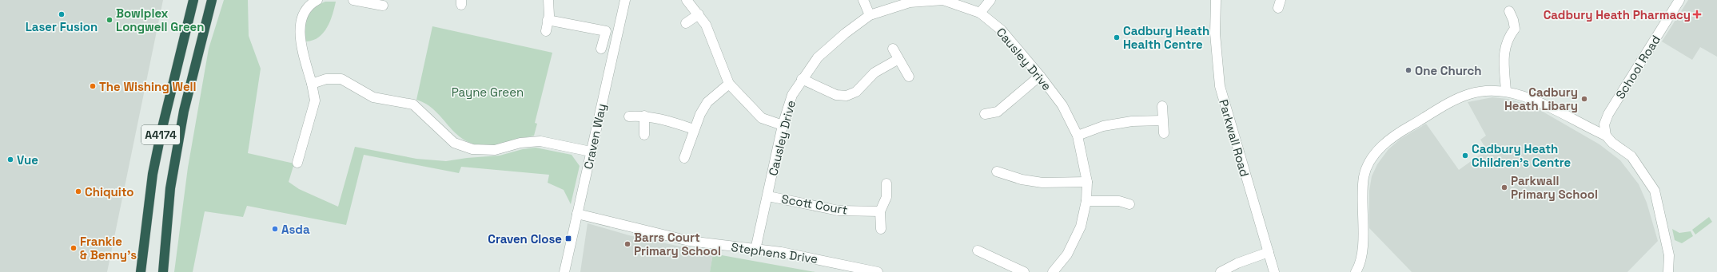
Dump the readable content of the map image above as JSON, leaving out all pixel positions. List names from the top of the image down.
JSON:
{
  "streets": {
    "highway": ["A4174"],
    "street": [
      "Causley Drive",
      "School Road",
      "Craven Way",
      "Parkwall Road",
      "Scott Court",
      "Stephens Drive"
    ]
  },
  "crossings": [
    ["Causley Drive", "Scott Court"],
    ["Causley Drive", "Stephens Drive"],
    ["Craven Way", "Stephens Drive"]
  ],
  "parks": ["Payne Green"],
  "places": {
    "other": [
      "Laser Fusion",
      "Bowlplex Longwell Green",
      "Cadbury Heath Health Centre",
      "One Church",
      "The Wishing Well",
      "Cadbury Heath Libary",
      "Cadbury Heath Children's Centre",
      "Vue",
      "Parkwall Primary School",
      "Chiquito",
      "Asda",
      "Barrs Court Primary School",
      "Frankie & Benny's"
    ],
    "health": ["Cadbury Heath Pharmacy"],
    "transit": ["Craven Close"]
  }
}
